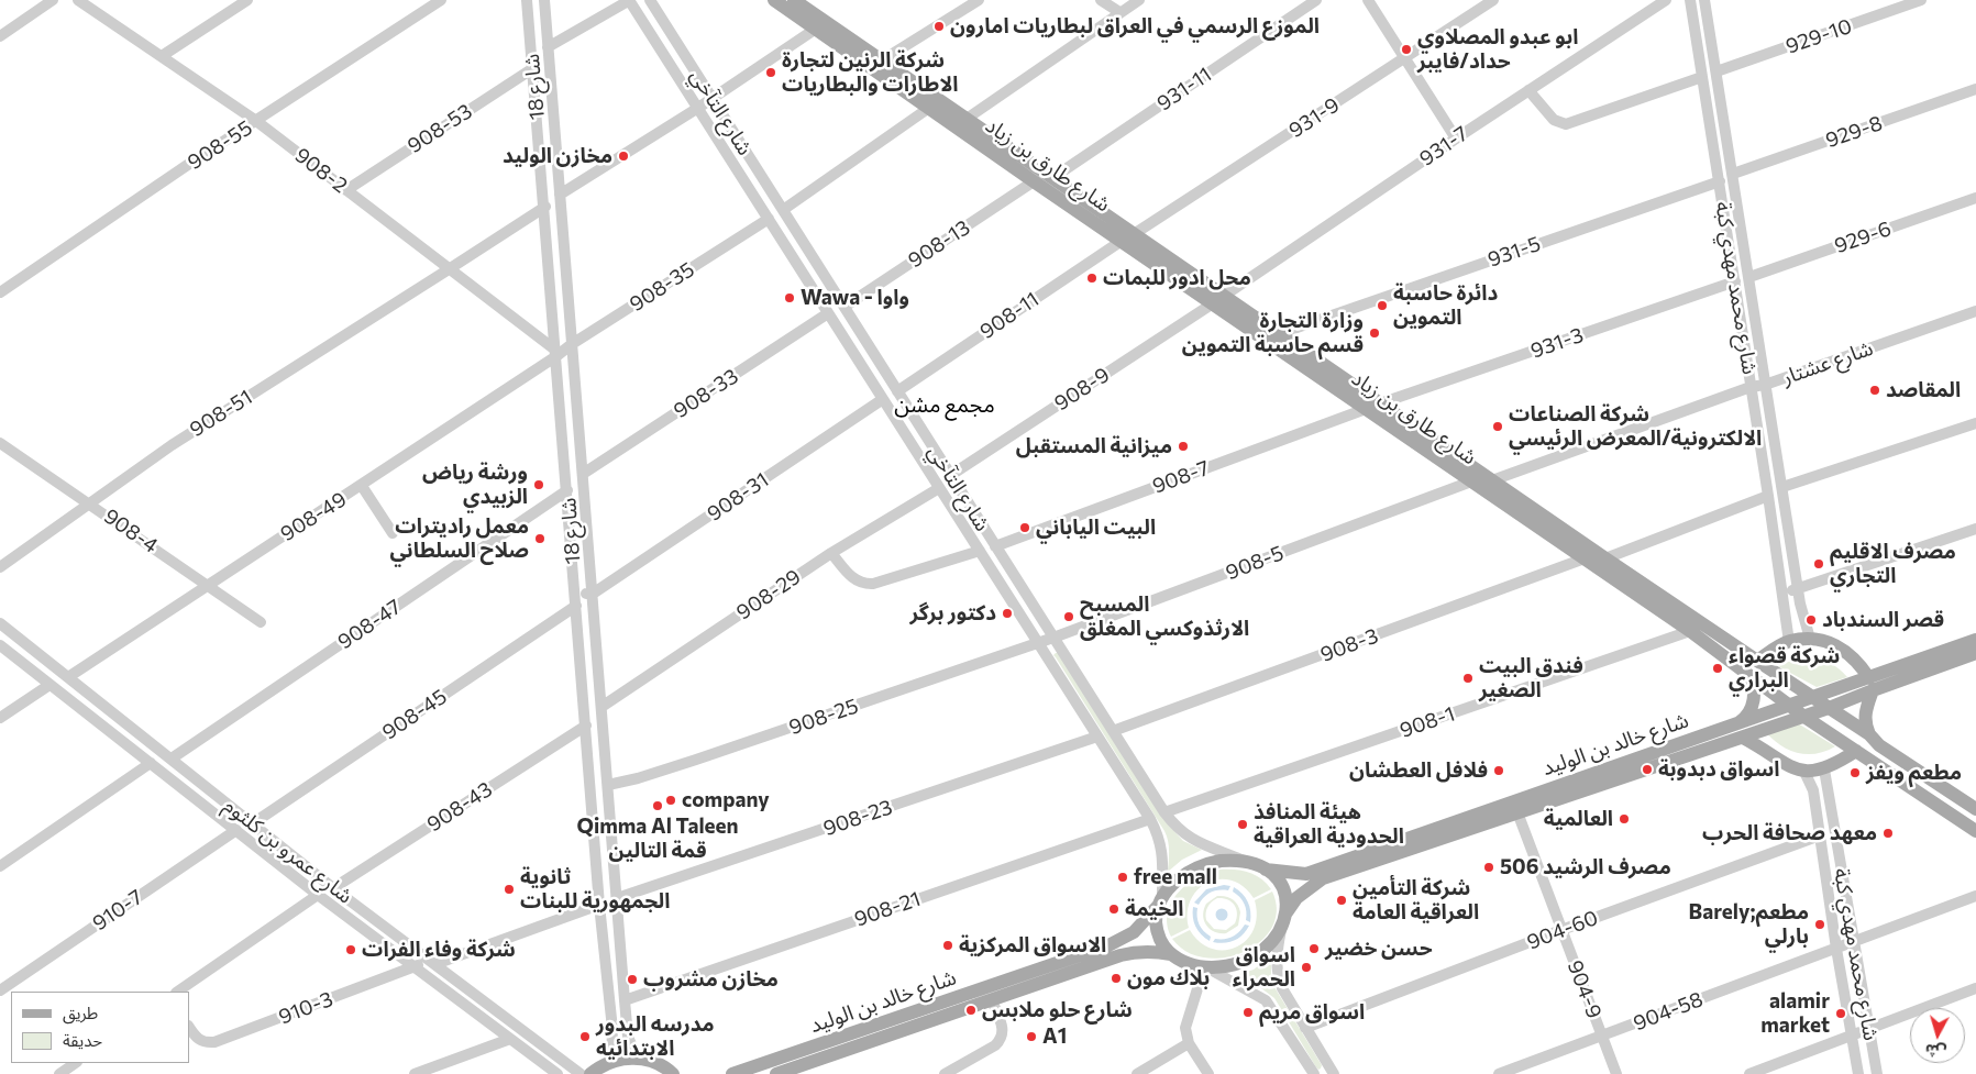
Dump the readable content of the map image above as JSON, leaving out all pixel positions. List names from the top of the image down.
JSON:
{
  "streets": {
    "main road": ["شارع طارق بن زياد", "شارع خالد بن الوليد"],
    "street": [
      "929-10",
      "شارع 18",
      "931-11",
      "شارع التآخي",
      "931-9",
      "908-53",
      "929-8",
      "908-55",
      "931-7",
      "908-2",
      "929-6",
      "908-13",
      "931-5",
      "908-35",
      "شارع محمد مهدي كبة",
      "908-11",
      "931-3",
      "شارع عشتار",
      "908-9",
      "908-33",
      "908-51",
      "908-7",
      "908-31",
      "908-49",
      "908-4",
      "908-5",
      "908-29",
      "908-47",
      "908-3",
      "908-45",
      "908-25",
      "908-1",
      "908-43",
      "908-23",
      "شارع عمرو بن كلثوم",
      "908-21",
      "910-7",
      "904-60",
      "904-9",
      "910-3",
      "904-58"
    ]
  },
  "crossings": [
    ["929-10", "شارع محمد مهدي كبة"],
    ["شارع 18", "908-53"],
    ["شارع 18", "908-2"],
    ["شارع 18", "908-35"],
    ["شارع 18", "908-33"],
    ["شارع 18", "908-51"],
    ["شارع 18", "908-31"],
    ["شارع 18", "908-49"],
    ["شارع 18", "908-29"],
    ["شارع 18", "908-47"],
    ["شارع 18", "908-45"],
    ["شارع 18", "908-25"],
    ["شارع 18", "908-43"],
    ["شارع 18", "908-23"],
    ["شارع 18", "908-21"],
    ["شارع 18", "910-3"],
    ["931-11", "شارع طارق بن زياد"],
    ["شارع التآخي", "908-13"],
    ["شارع التآخي", "908-35"],
    ["شارع التآخي", "908-11"],
    ["شارع التآخي", "908-9"],
    ["شارع التآخي", "908-33"],
    ["شارع التآخي", "908-7"],
    ["شارع التآخي", "908-31"],
    ["شارع التآخي", "908-5"],
    ["شارع التآخي", "908-29"],
    ["شارع التآخي", "908-3"],
    ["شارع التآخي", "908-25"],
    ["شارع التآخي", "908-1"],
    ["شارع التآخي", "شارع خالد بن الوليد"],
    ["شارع التآخي", "908-23"],
    ["شارع التآخي", "908-21"],
    ["931-9", "شارع طارق بن زياد"],
    ["931-9", "908-11"],
    ["908-53", "908-2"],
    ["929-8", "شارع محمد مهدي كبة"],
    ["908-55", "908-2"],
    ["931-7", "شارع طارق بن زياد"],
    ["931-7", "908-9"],
    ["شارع طارق بن زياد", "908-13"],
    ["شارع طارق بن زياد", "931-5"],
    ["شارع طارق بن زياد", "908-11"],
    ["شارع طارق بن زياد", "931-3"],
    ["شارع طارق بن زياد", "شارع عشتار"],
    ["شارع طارق بن زياد", "908-9"],
    ["شارع طارق بن زياد", "908-7"],
    ["شارع طارق بن زياد", "908-5"],
    ["شارع طارق بن زياد", "908-3"],
    ["شارع طارق بن زياد", "908-1"],
    ["شارع طارق بن زياد", "شارع خالد بن الوليد"],
    ["908-2", "908-35"],
    ["908-2", "908-51"],
    ["908-2", "908-49"],
    ["929-6", "شارع محمد مهدي كبة"],
    ["931-5", "شارع محمد مهدي كبة"],
    ["908-35", "908-49"],
    ["شارع محمد مهدي كبة", "931-3"],
    ["شارع محمد مهدي كبة", "شارع عشتار"],
    ["شارع محمد مهدي كبة", "904-60"],
    ["شارع محمد مهدي كبة", "904-58"],
    ["908-51", "908-4"],
    ["908-49", "908-4"],
    ["908-49", "شارع عمرو بن كلثوم"],
    ["908-5", "908-25"],
    ["908-47", "شارع عمرو بن كلثوم"],
    ["908-45", "شارع عمرو بن كلثوم"],
    ["شارع خالد بن الوليد", "904-9"],
    ["908-43", "شارع عمرو بن كلثوم"],
    ["شارع عمرو بن كلثوم", "910-7"],
    ["شارع عمرو بن كلثوم", "910-3"],
    ["904-60", "904-9"],
    ["904-9", "904-58"]
  ],
  "districts": ["مجمع مشن"],
  "places": [
    "الموزع الرسمي في العراق لبطاريات امارون",
    "ابو عبدو المصلاوي حداد/فايبر",
    "شركة الرنين لتجارة الاطارات والبطاريات",
    "مخازن الوليد",
    "محل ادور للبمات",
    "Wawa - واوا",
    "دائرة حاسبة التموين",
    "وزارة التجارة قسم حاسبة التموين",
    "المقاصد",
    "شركة الصناعات الالكترونية/المعرض الرئيسي",
    "ميزانية المستقبل",
    "ورشة رياض الزبيدي",
    "البيت الياباني",
    "معمل راديترات صلاح السلطاني",
    "مصرف الاقليم التجاري",
    "دكتور برگر",
    "المسبح الارثذوكسي المغلق",
    "قصر السندباد",
    "شركة قصواء البراري",
    "فندق البيت الصغير",
    "اسواق دبدوبة",
    "فلافل العطشان",
    "مطعم ويفز",
    "company",
    "Qimma Al Taleen قمة التالين",
    "العالمية",
    "هيئة المنافذ الحدودية العراقية",
    "معهد صحافة الحرب",
    "مصرف الرشيد 506",
    "free mall",
    "ثانوية الجمهورية للبنات",
    "شركة التأمين العراقية العامة",
    "الخيمة",
    "Barely;مطعم بارلي",
    "الاسواق المركزية",
    "حسن خضير",
    "شركة وفاء الفرات",
    "اسواق الحمراء",
    "بلاك مون",
    "مخازن مشروب",
    "شارع حلو ملابس",
    "اسواق مريم",
    "alamir market",
    "مدرسه البدور الابتدائيه",
    "A1"
  ],
  "legend": ["طريق", "حديقة"],
  "north": "bottom"
}
